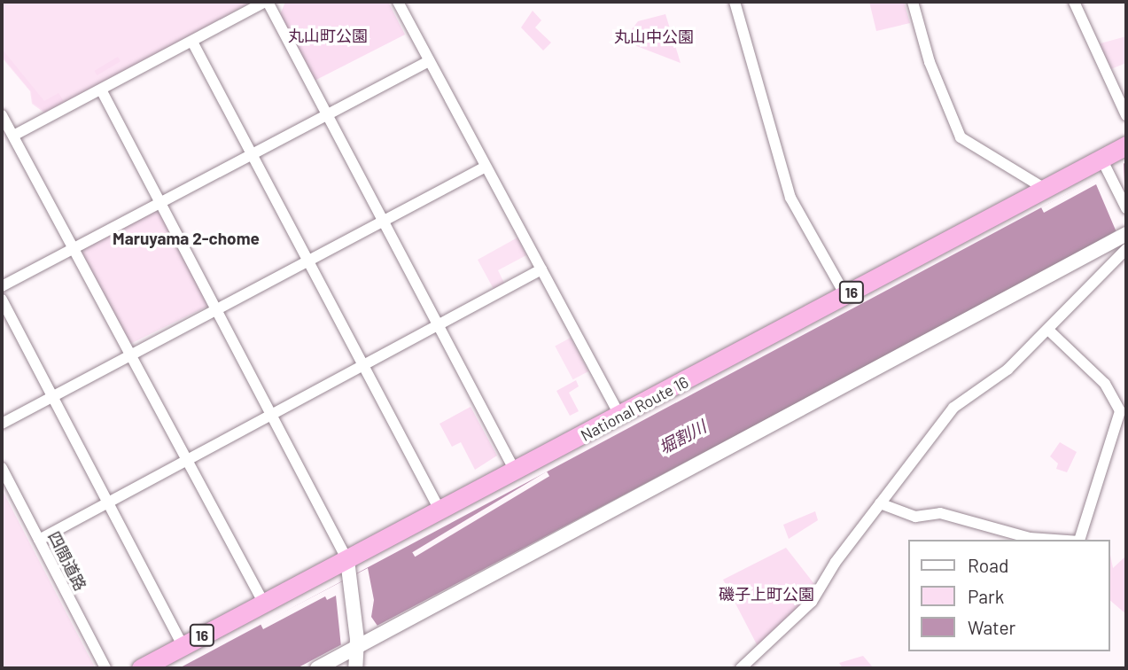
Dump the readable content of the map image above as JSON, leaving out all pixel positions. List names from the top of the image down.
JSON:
{
  "streets": {
    "highway": ["16", "National Route 16"],
    "street": ["四間道路"]
  },
  "districts": ["Maruyama 2-chome"],
  "water": ["堀割川"],
  "parks": ["丸山町公園", "丸山中公園", "磯子上町公園"],
  "legend": ["Road", "Park", "Water"]
}
